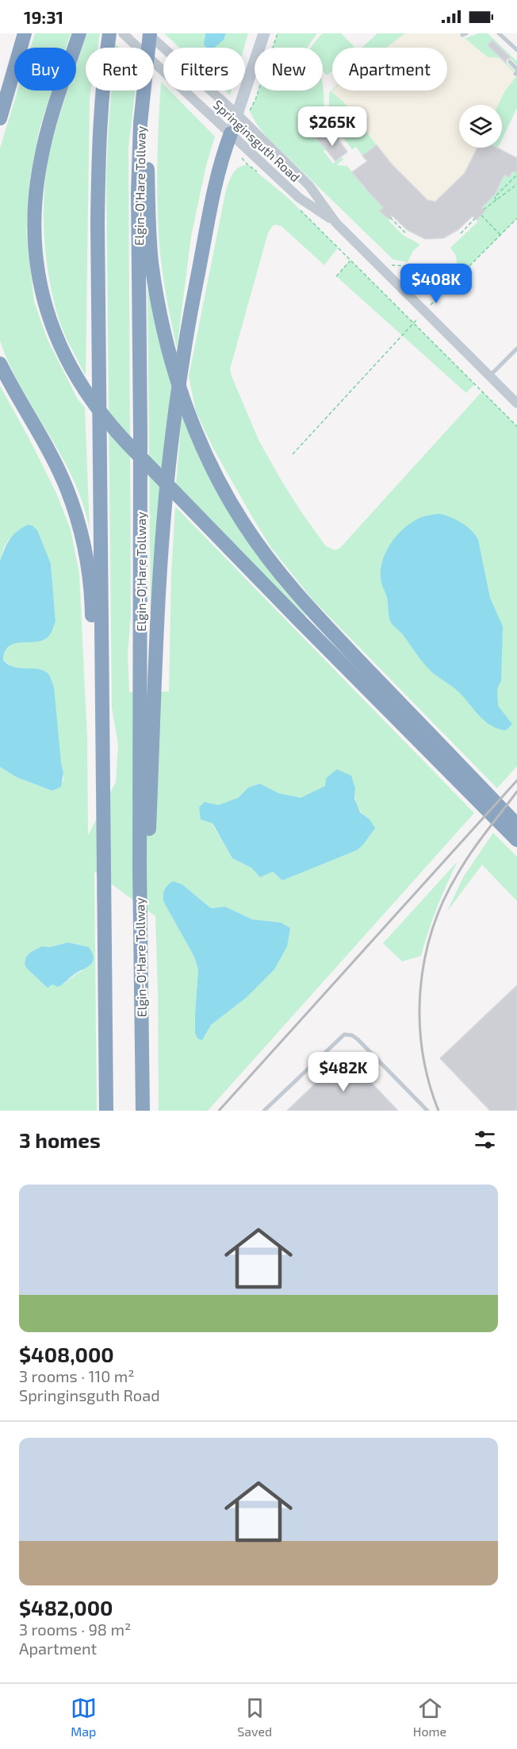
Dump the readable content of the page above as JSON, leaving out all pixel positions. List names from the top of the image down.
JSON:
{
  "streets": {
    "highway": ["Elgin-O'Hare Tollway"],
    "street": ["Springinsguth Road"]
  },
  "crossings": [
    ["Springinsguth Road", "Elgin-O'Hare Tollway"]
  ],
  "page": {
    "status": "19:31",
    "chip": [
      "Buy",
      "Rent",
      "Filters",
      "New",
      "Apartment"
    ],
    "price": ["$265K", "$408K", "$482K"],
    "heading": "3 homes",
    "list": [
      {
        "name": "$408,000",
        "note": "3 rooms · 110 m² · Springinsguth Road"
      },
      {
        "name": "$482,000",
        "note": "3 rooms · 98 m² · Apartment"
      }
    ],
    "tabs": ["Map", "Saved", "Home"]
  }
}
